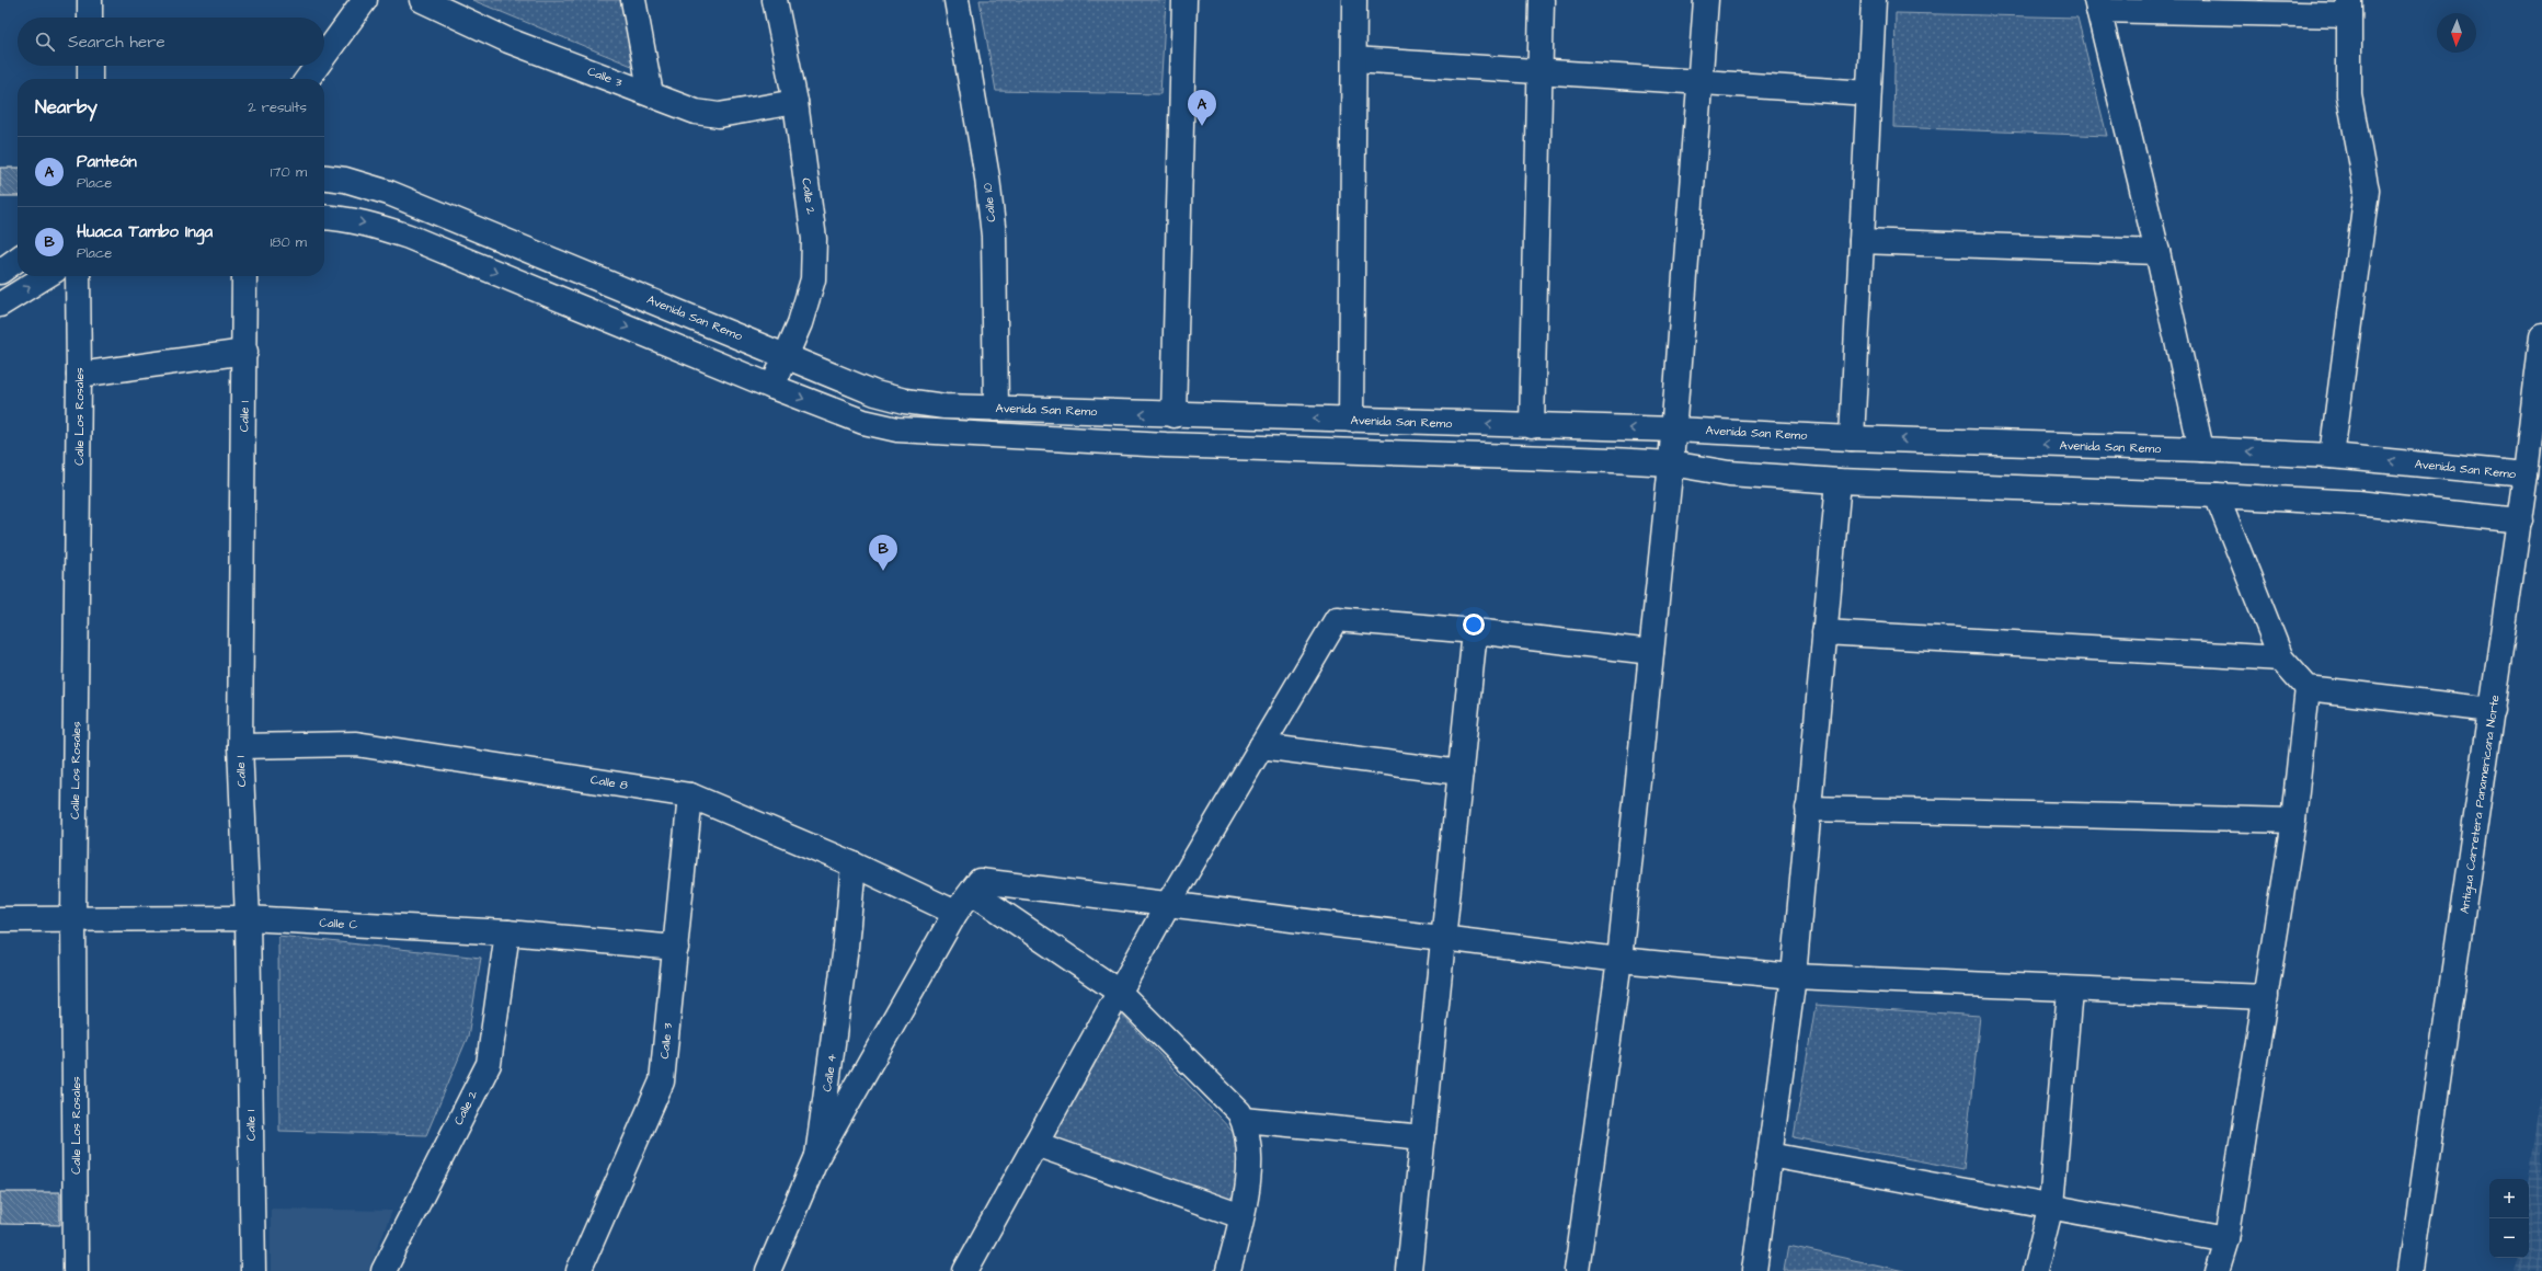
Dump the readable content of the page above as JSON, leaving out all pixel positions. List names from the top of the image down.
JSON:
{
  "streets": {
    "street": [
      "Calle 3",
      "Calle 2",
      "Calle 10",
      "Avenida San Remo",
      "Calle Los Rosales",
      "Calle 1",
      "Calle 8",
      "Antigua Carretera Panamericana Norte",
      "Calle C",
      "Calle 4"
    ]
  },
  "crossings": [
    ["Calle 3", "Calle 2"],
    ["Calle 3", "Calle 8"],
    ["Calle 3", "Calle C"],
    ["Calle 2", "Avenida San Remo"],
    ["Calle 2", "Calle C"],
    ["Calle 10", "Avenida San Remo"],
    ["Avenida San Remo", "Antigua Carretera Panamericana Norte"],
    ["Calle Los Rosales", "Calle C"],
    ["Calle 1", "Calle 8"],
    ["Calle 1", "Calle C"],
    ["Calle 8", "Calle 4"]
  ],
  "north": "bottom",
  "page": {
    "search": "Search here",
    "heading": ["Nearby", "2 results"],
    "pins": ["A", "B"],
    "list": [
      {
        "mark": "A",
        "name": "Panteón",
        "note": "Place",
        "value": "170 m"
      },
      {
        "mark": "B",
        "name": "Huaca Tambo Inga",
        "note": "Place",
        "value": "180 m"
      }
    ],
    "map_buttons": ["+", "−"]
  }
}
